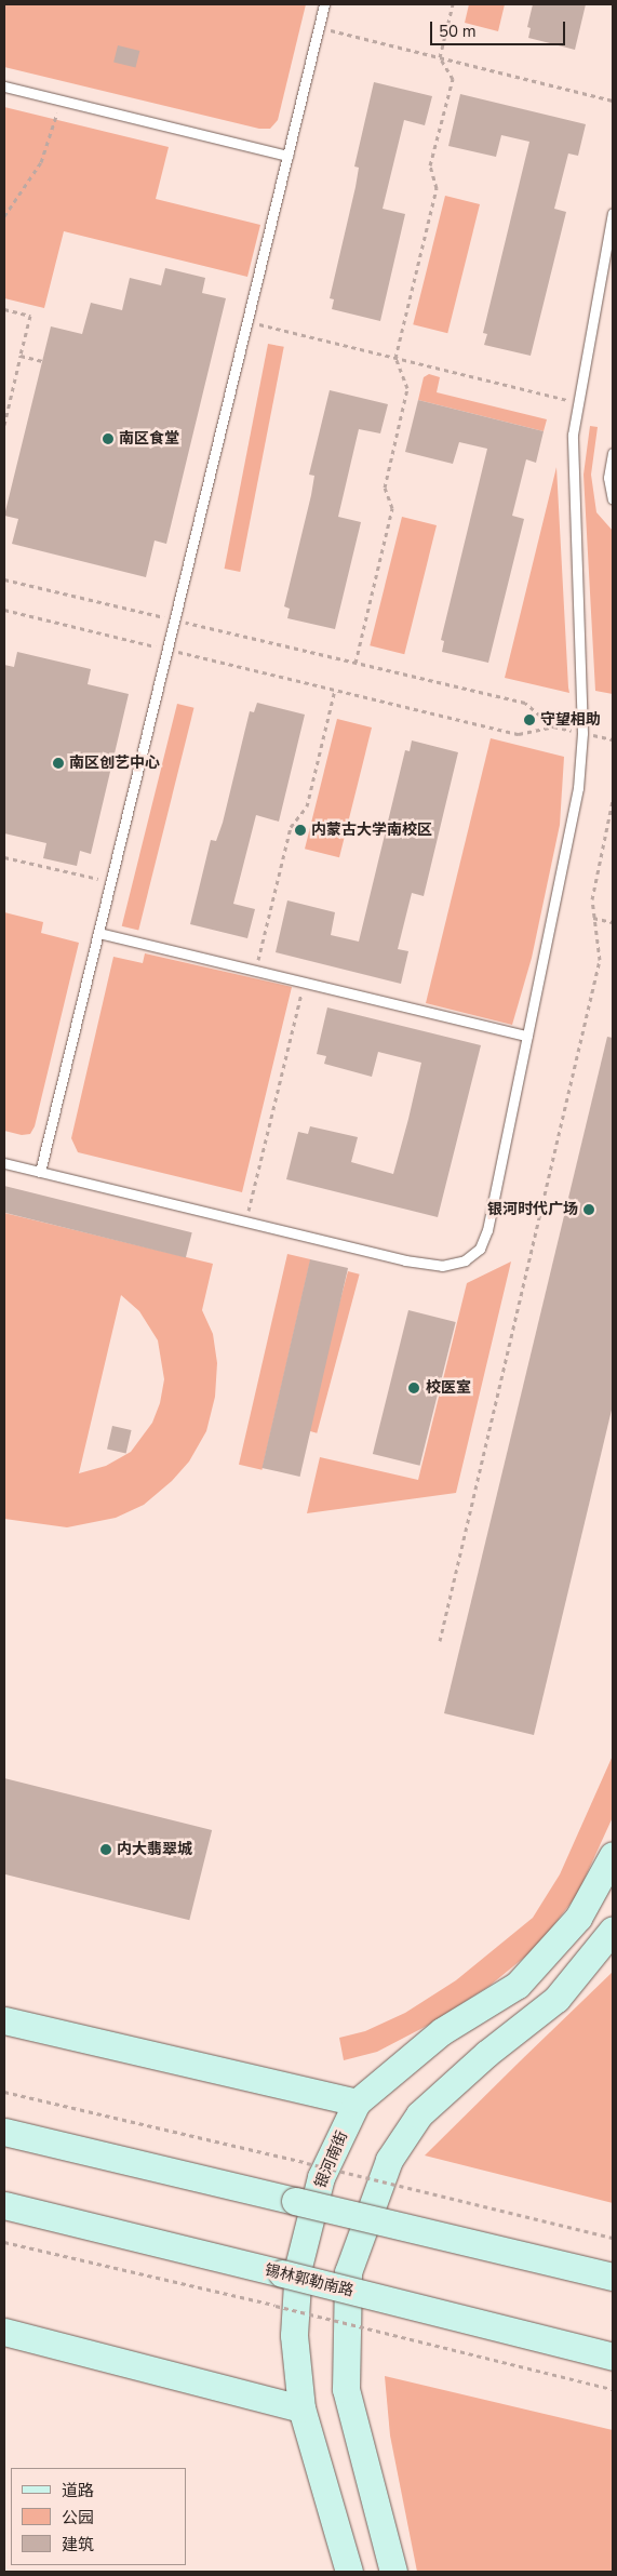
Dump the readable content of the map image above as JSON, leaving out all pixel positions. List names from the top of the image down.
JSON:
{
  "streets": {
    "main road": ["银河南街", "锡林郭勒南路"]
  },
  "places": [
    "南区食堂",
    "守望相助",
    "南区创艺中心",
    "内蒙古大学南校区",
    "银河时代广场",
    "校医室",
    "内大翡翠城"
  ],
  "legend": ["道路", "公园", "建筑"],
  "scale_bar": "50 m"
}
